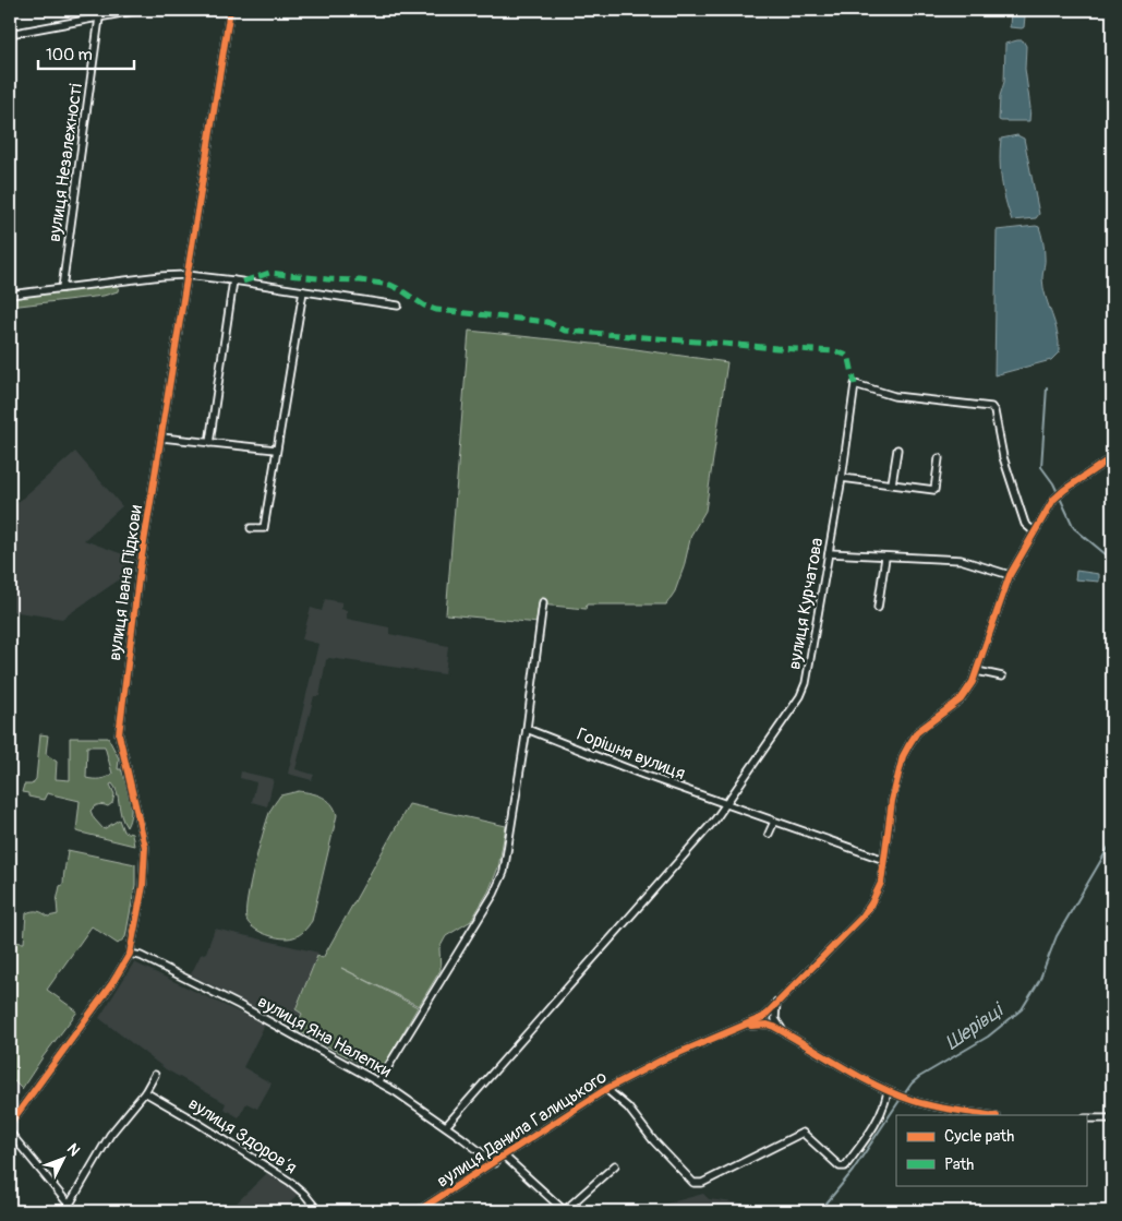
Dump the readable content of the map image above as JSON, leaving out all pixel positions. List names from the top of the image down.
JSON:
{
  "streets": {
    "street": [
      "вулиця Незалежності",
      "вулиця Івана Підкови",
      "вулиця Курчатова",
      "Горішня вулиця",
      "вулиця Яна Налепки",
      "вулиця Данила Галицького",
      "вулиця Здоровʼя"
    ]
  },
  "crossings": [
    ["вулиця Івана Підкови", "вулиця Яна Налепки"],
    ["вулиця Курчатова", "Горішня вулиця"],
    ["вулиця Курчатова", "вулиця Яна Налепки"],
    ["вулиця Курчатова", "вулиця Данила Галицького"],
    ["Горішня вулиця", "вулиця Данила Галицького"],
    ["вулиця Яна Налепки", "вулиця Данила Галицького"]
  ],
  "water": ["Шерівці"],
  "legend": ["Cycle path", "Path"],
  "scale_bar": "100 m",
  "north": "top right"
}
